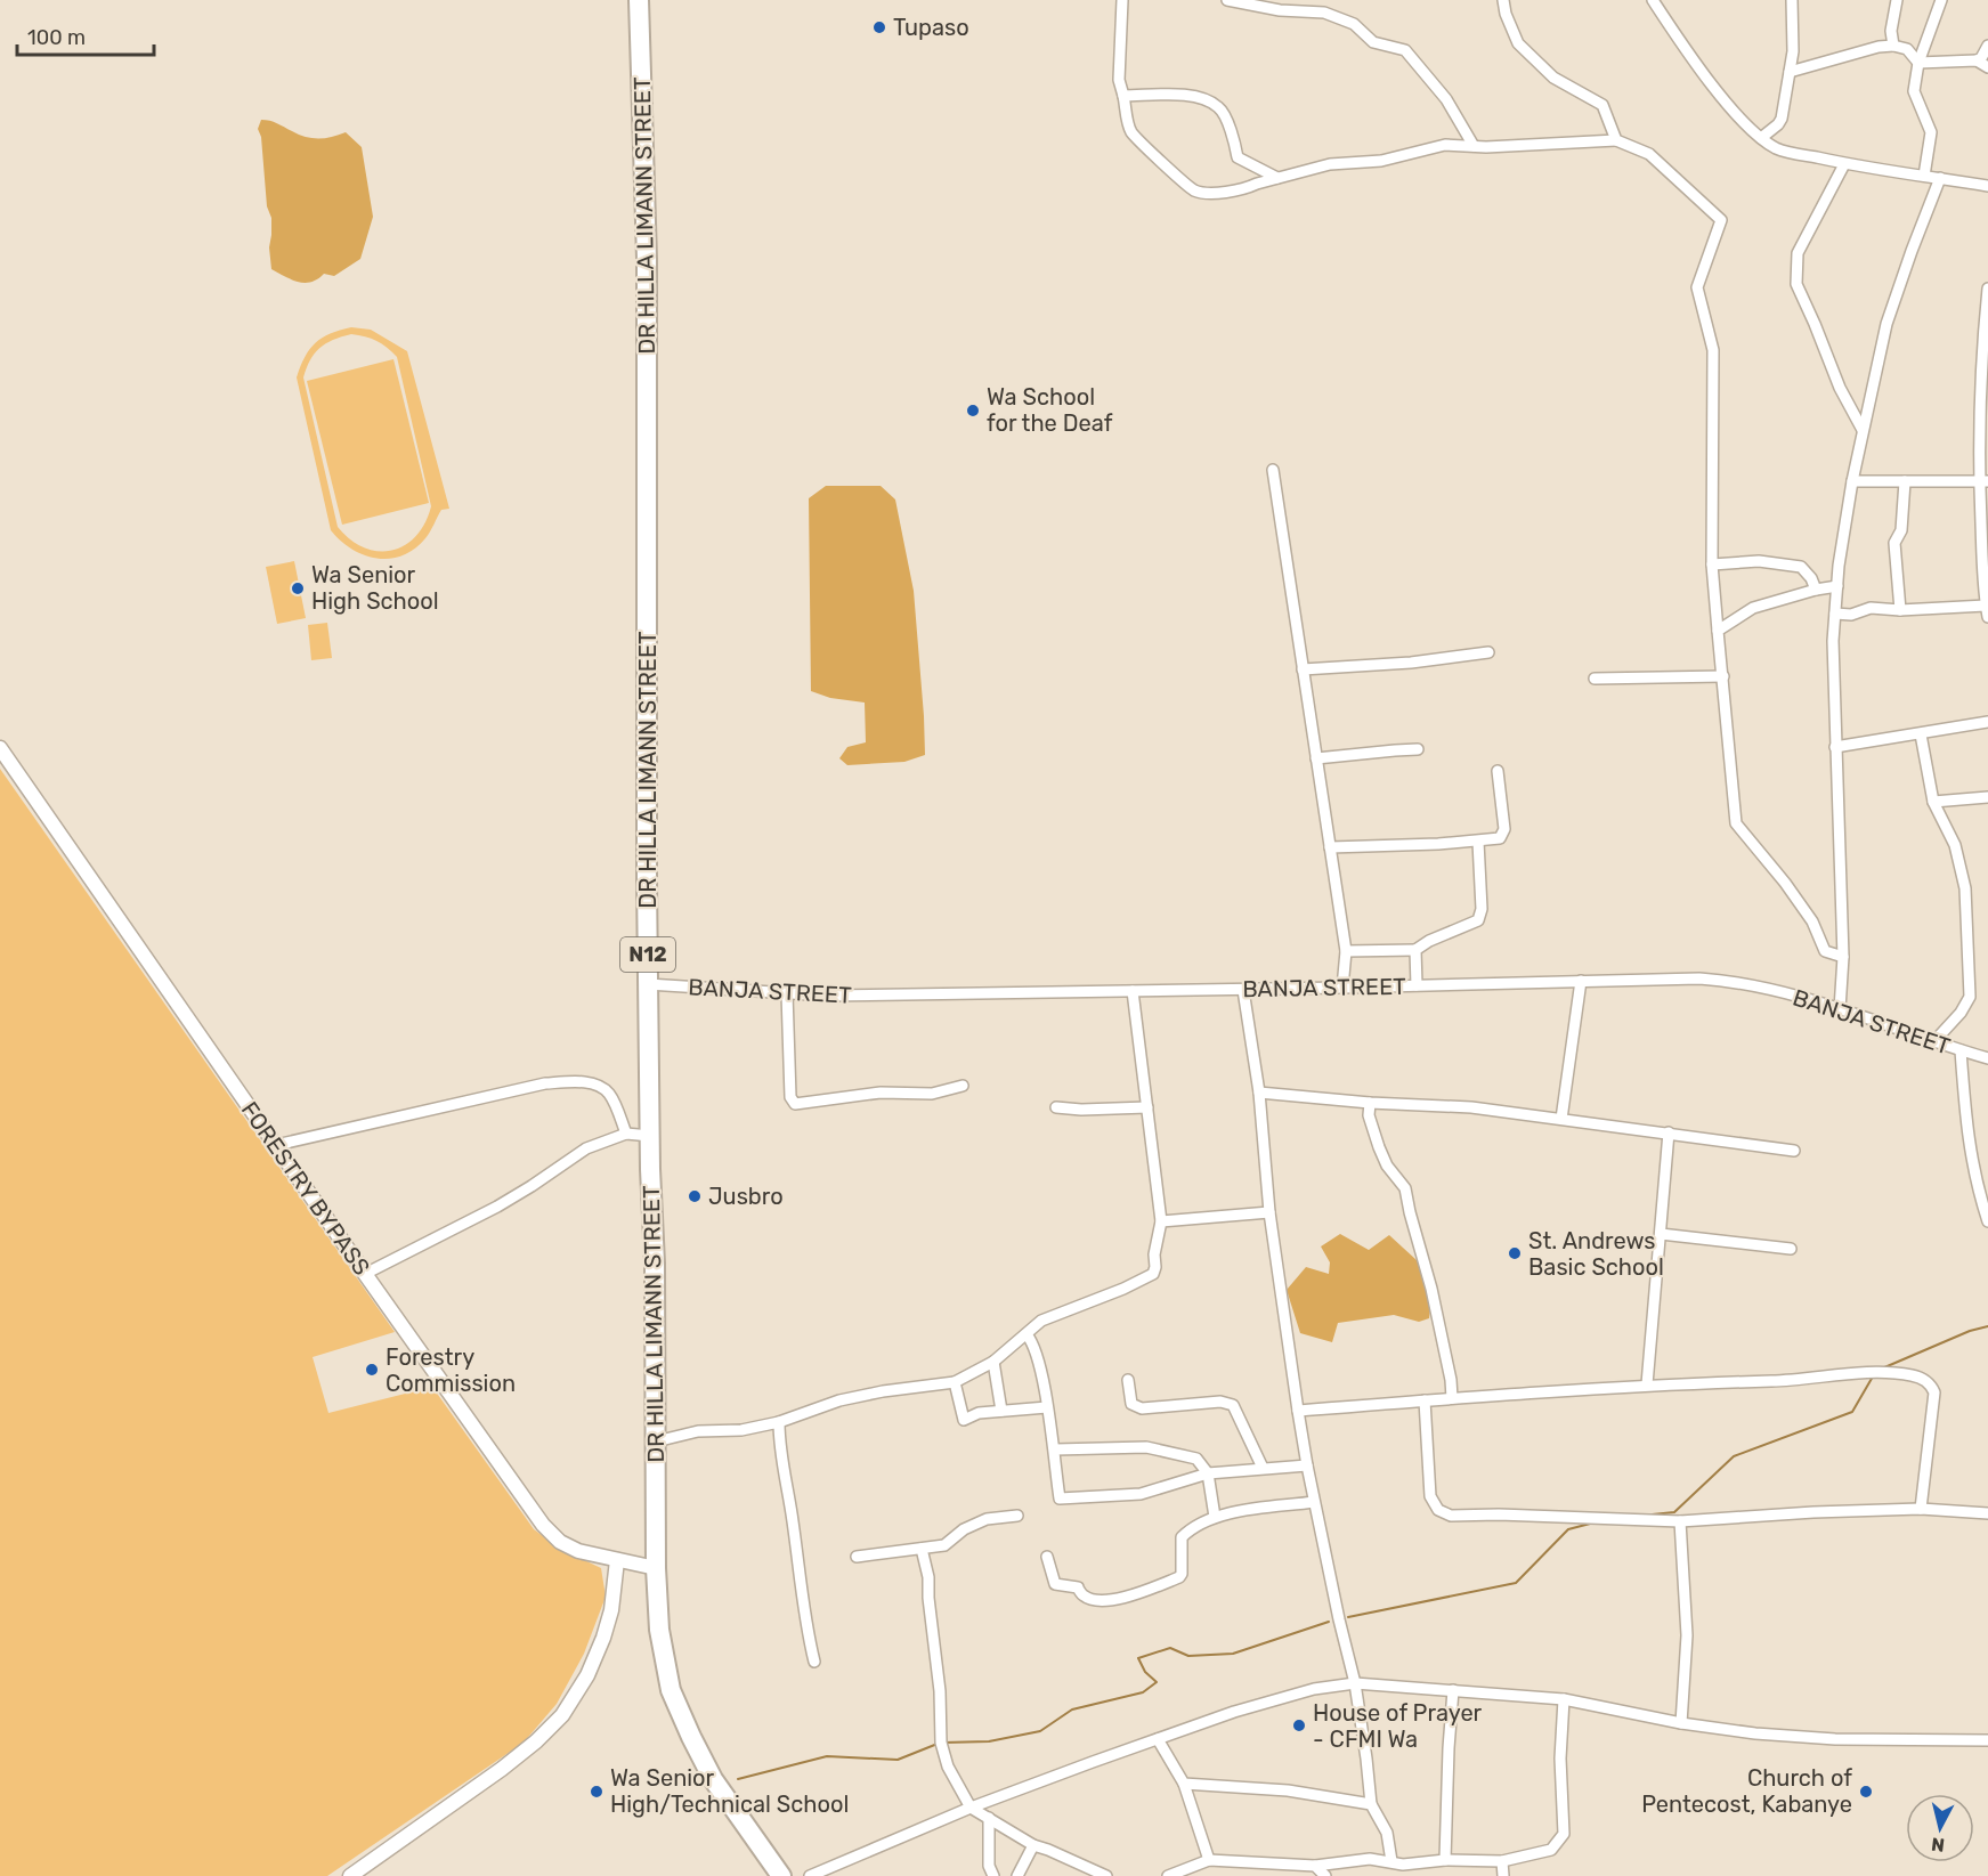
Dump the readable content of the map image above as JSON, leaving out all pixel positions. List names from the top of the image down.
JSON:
{
  "streets": {
    "highway": ["DR HILLA LIMANN STREET", "N12"],
    "street": ["BANJA STREET", "FORESTRY BYPASS"]
  },
  "crossings": [
    ["DR HILLA LIMANN STREET", "BANJA STREET"],
    ["DR HILLA LIMANN STREET", "FORESTRY BYPASS"]
  ],
  "places": [
    "Tupaso",
    "Wa School for the Deaf",
    "Wa Senior High School",
    "Jusbro",
    "St. Andrews Basic School",
    "Forestry Commission",
    "House of Prayer - CFMI Wa",
    "Wa Senior High/Technical School",
    "Church of Pentecost, Kabanye"
  ],
  "scale_bar": "100 m",
  "north": "bottom"
}
